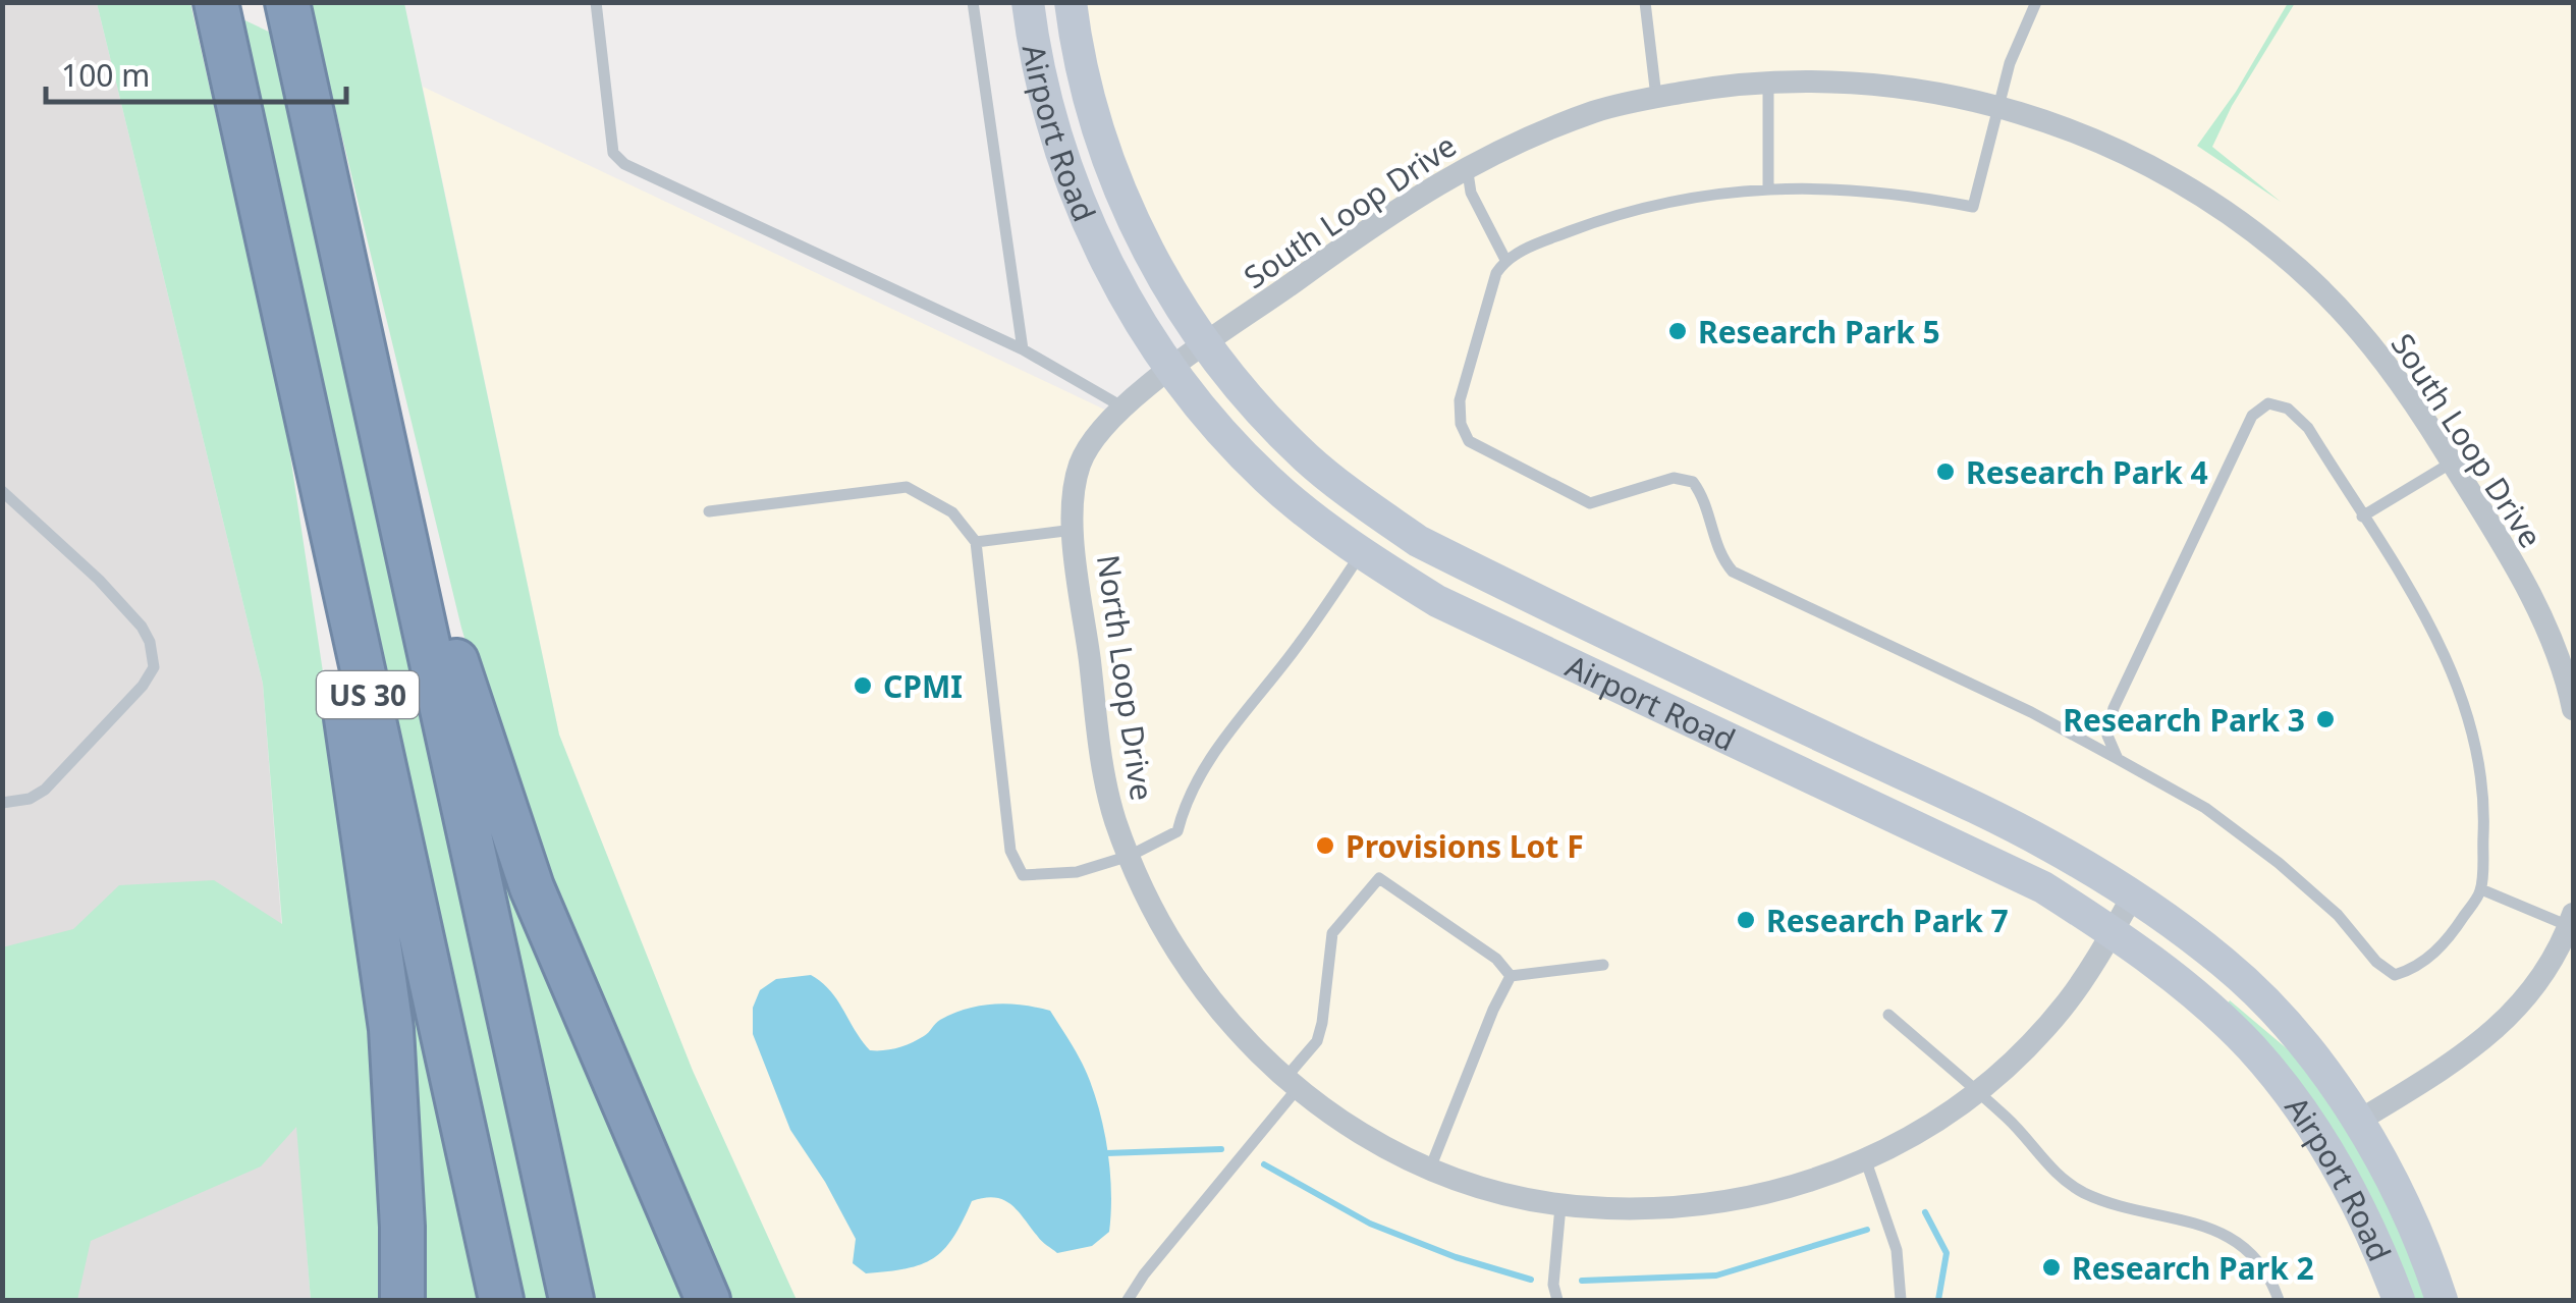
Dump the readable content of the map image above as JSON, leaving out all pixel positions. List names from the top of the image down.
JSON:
{
  "streets": {
    "highway": ["US 30"],
    "main road": ["Airport Road"],
    "street": ["South Loop Drive", "North Loop Drive"]
  },
  "crossings": [
    ["Airport Road", "South Loop Drive"],
    ["Airport Road", "North Loop Drive"],
    ["South Loop Drive", "North Loop Drive"]
  ],
  "places": [
    "Research Park 5",
    "Research Park 4",
    "CPMI",
    "Research Park 3",
    "Provisions Lot F",
    "Research Park 7",
    "Research Park 2"
  ],
  "scale_bar": "100 m"
}
